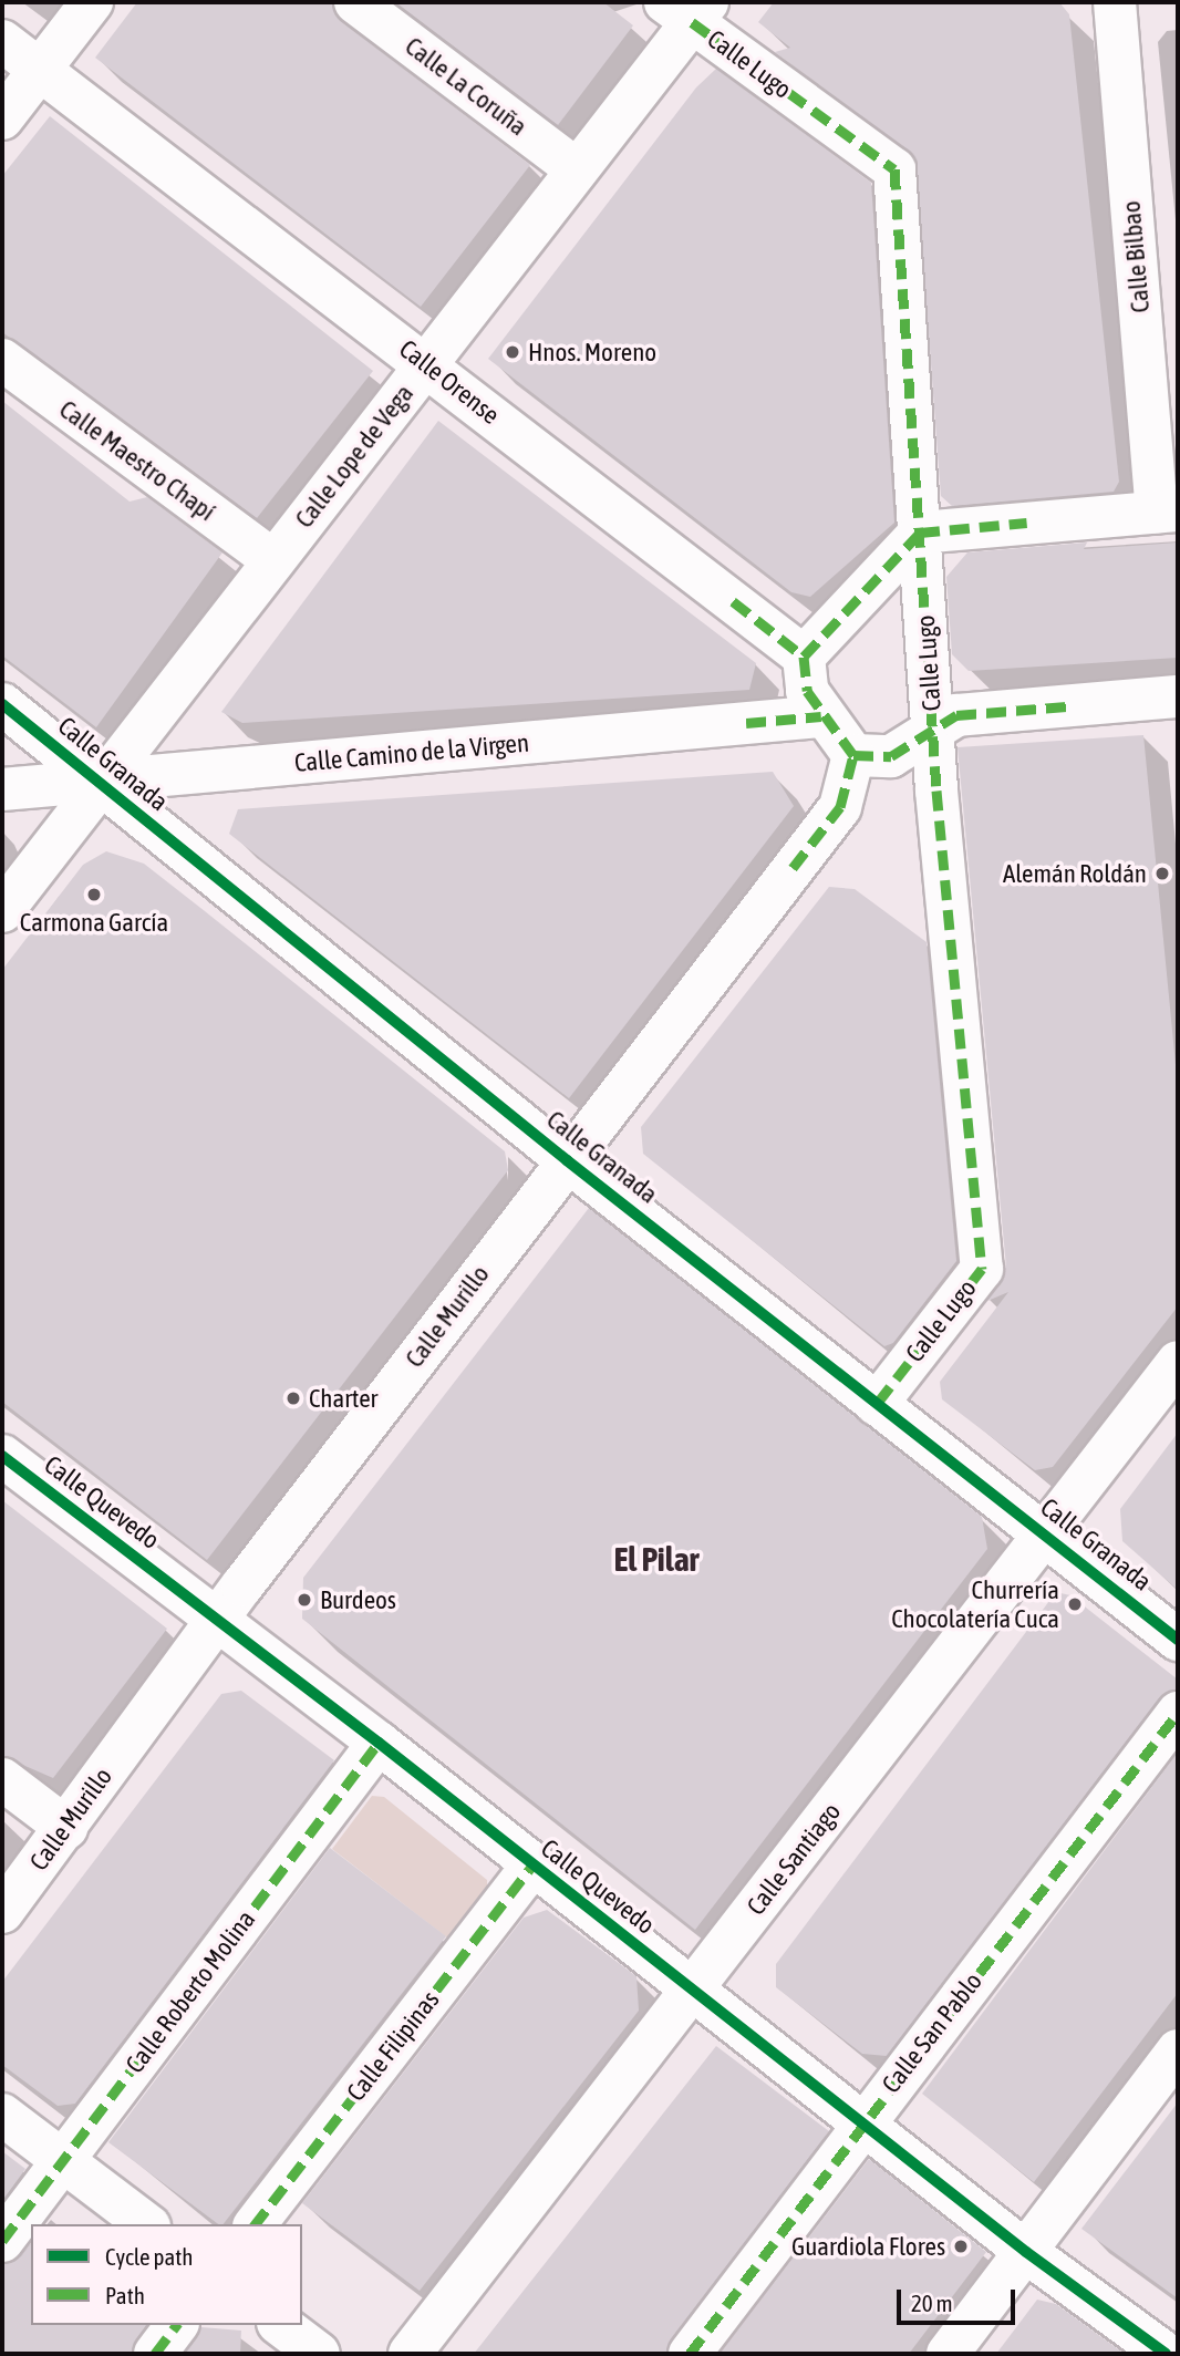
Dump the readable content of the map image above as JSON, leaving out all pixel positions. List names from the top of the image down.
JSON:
{
  "streets": {
    "street": [
      "Calle Lugo",
      "Calle La Coruña",
      "Calle Bilbao",
      "Calle Orense",
      "Calle Lope de Vega",
      "Calle Maestro Chapí",
      "Calle Camino de la Virgen",
      "Calle Granada",
      "Calle Murillo",
      "Calle Quevedo",
      "Calle Santiago",
      "Calle Roberto Molina",
      "Calle San Pablo",
      "Calle Filipinas"
    ]
  },
  "crossings": [
    ["Calle Lugo", "Calle Lope de Vega"],
    ["Calle Lugo", "Calle Granada"],
    ["Calle La Coruña", "Calle Lope de Vega"],
    ["Calle Orense", "Calle Lope de Vega"],
    ["Calle Lope de Vega", "Calle Maestro Chapí"],
    ["Calle Lope de Vega", "Calle Camino de la Virgen"],
    ["Calle Lope de Vega", "Calle Granada"],
    ["Calle Camino de la Virgen", "Calle Granada"],
    ["Calle Granada", "Calle Murillo"],
    ["Calle Granada", "Calle Santiago"],
    ["Calle Murillo", "Calle Quevedo"],
    ["Calle Quevedo", "Calle Santiago"],
    ["Calle Quevedo", "Calle Roberto Molina"],
    ["Calle Quevedo", "Calle San Pablo"],
    ["Calle Quevedo", "Calle Filipinas"]
  ],
  "districts": ["El Pilar"],
  "places": [
    "Hnos. Moreno",
    "Alemán Roldán",
    "Carmona García",
    "Charter",
    "Burdeos",
    "Churrería Chocolatería Cuca",
    "Guardiola Flores"
  ],
  "legend": ["Cycle path", "Path"],
  "scale_bar": "20 m"
}
